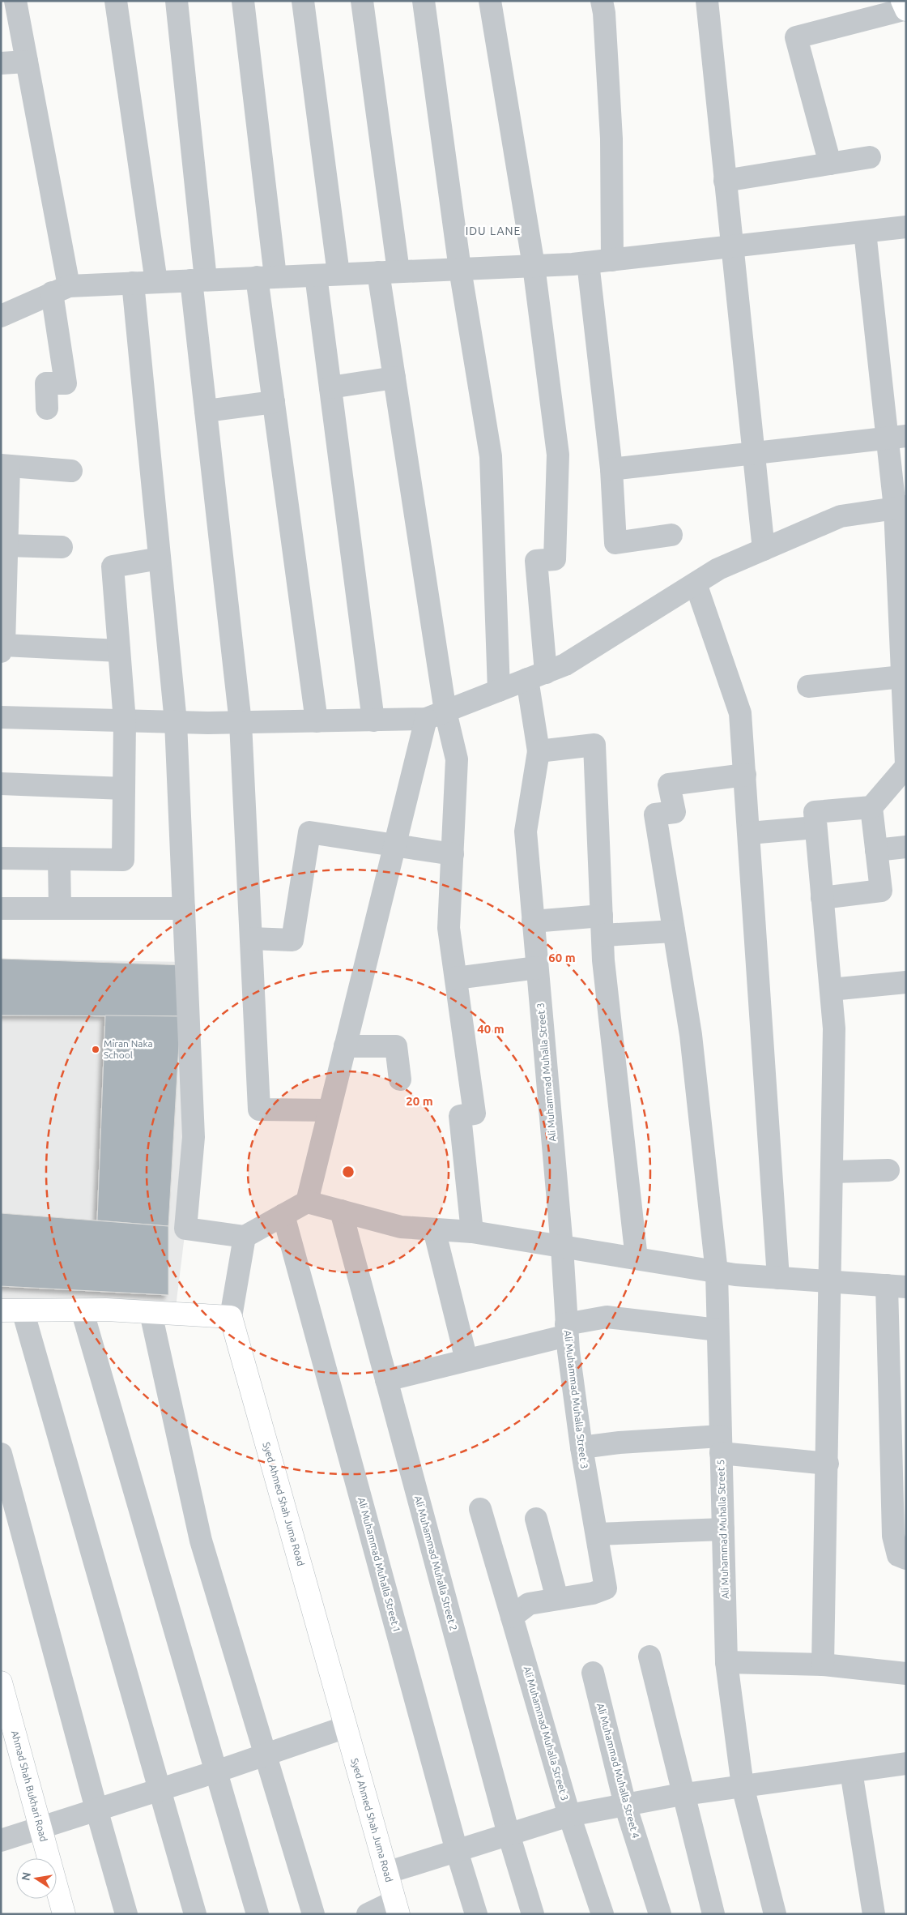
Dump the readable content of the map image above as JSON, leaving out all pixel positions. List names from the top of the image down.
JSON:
{
  "streets": {
    "street": [
      "Ali Muhammad Muhalla Street 3",
      "Syed Ahmed Shah Juma Road",
      "Ali Muhammad Muhalla Street 5",
      "Ali Muhammad Muhalla Street 2",
      "Ali Muhammad Muhalla Street 1",
      "Ali Muhammad Muhalla Street 4",
      "Ahmad Shah Bukhari Road"
    ]
  },
  "districts": ["IDU LANE"],
  "places": ["Miran Naka School"],
  "north": "left",
  "rings": ["60 m", "40 m", "20 m"]
}
